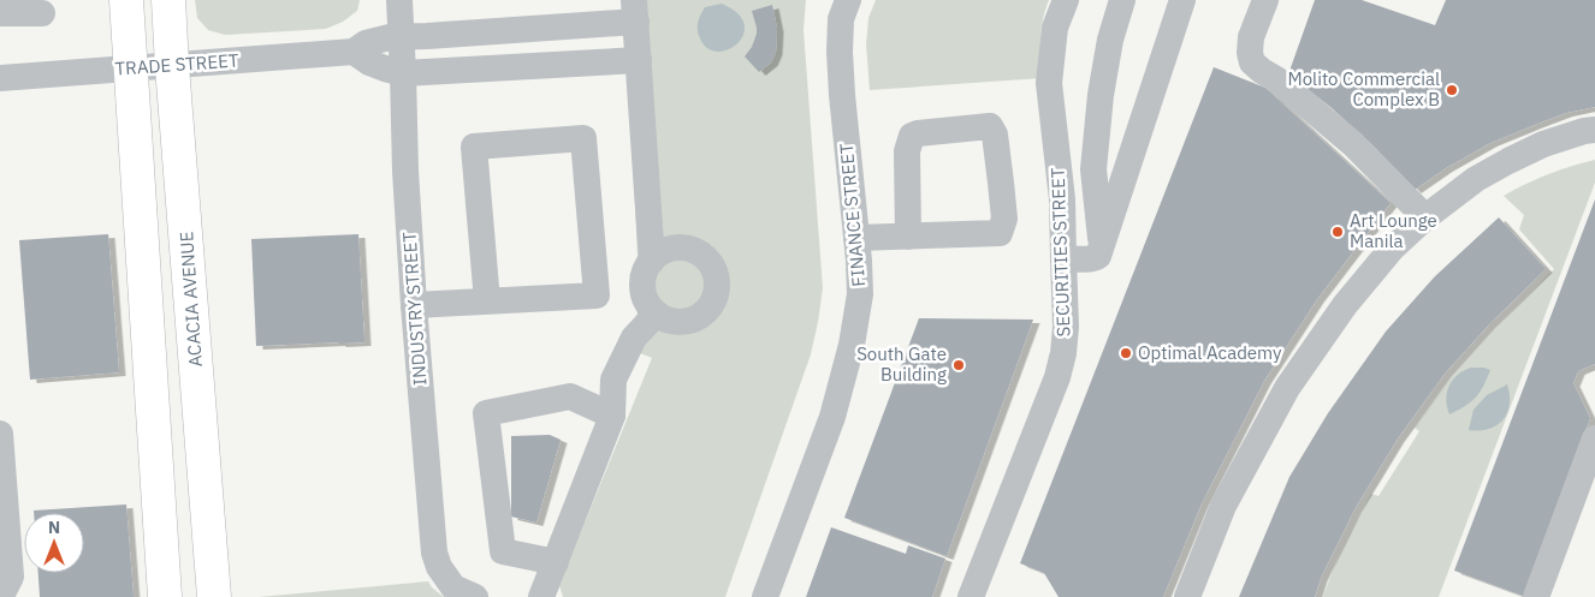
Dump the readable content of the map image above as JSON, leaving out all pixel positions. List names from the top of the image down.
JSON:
{
  "streets": {
    "main road": ["ACACIA AVENUE"],
    "street": [
      "TRADE STREET",
      "FINANCE STREET",
      "SECURITIES STREET",
      "INDUSTRY STREET"
    ]
  },
  "crossings": [
    ["TRADE STREET", "ACACIA AVENUE"],
    ["TRADE STREET", "INDUSTRY STREET"]
  ],
  "places": [
    "Molito Commercial Complex B",
    "Art Lounge Manila",
    "Optimal Academy",
    "South Gate Building"
  ],
  "north": "top"
}
